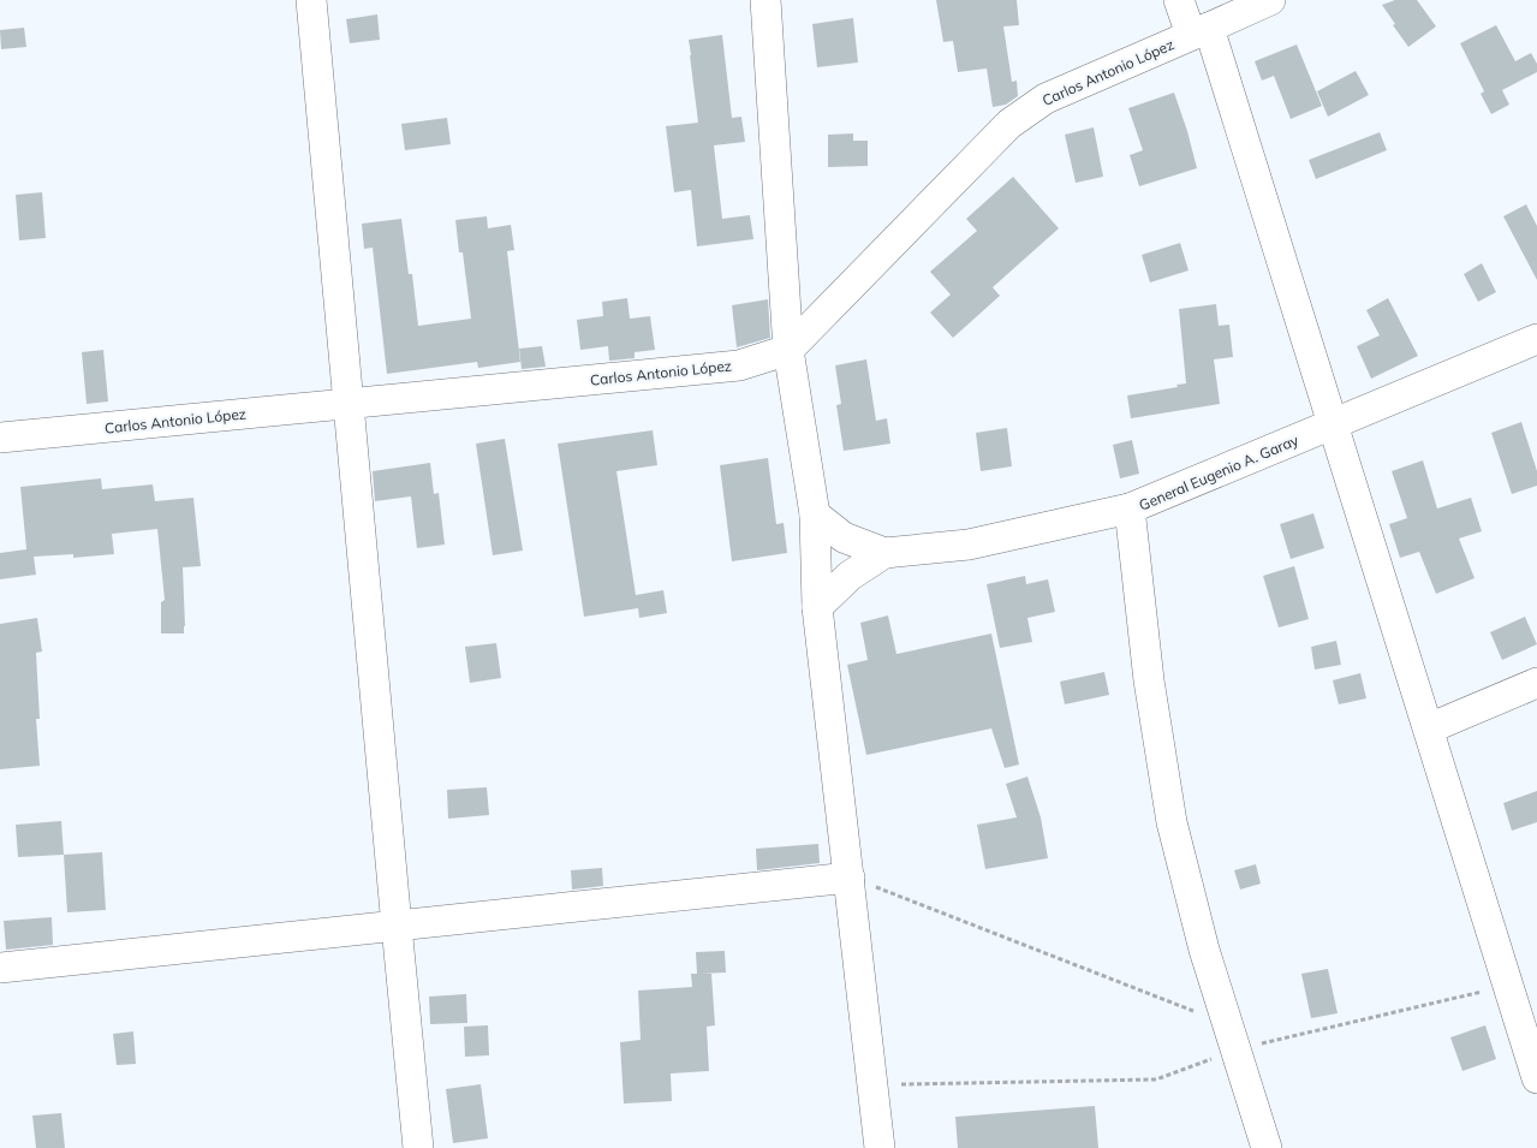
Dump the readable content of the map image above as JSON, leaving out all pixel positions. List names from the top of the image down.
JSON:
{
  "streets": {
    "street": ["Carlos Antonio López", "General Eugenio A. Garay"]
  }
}
